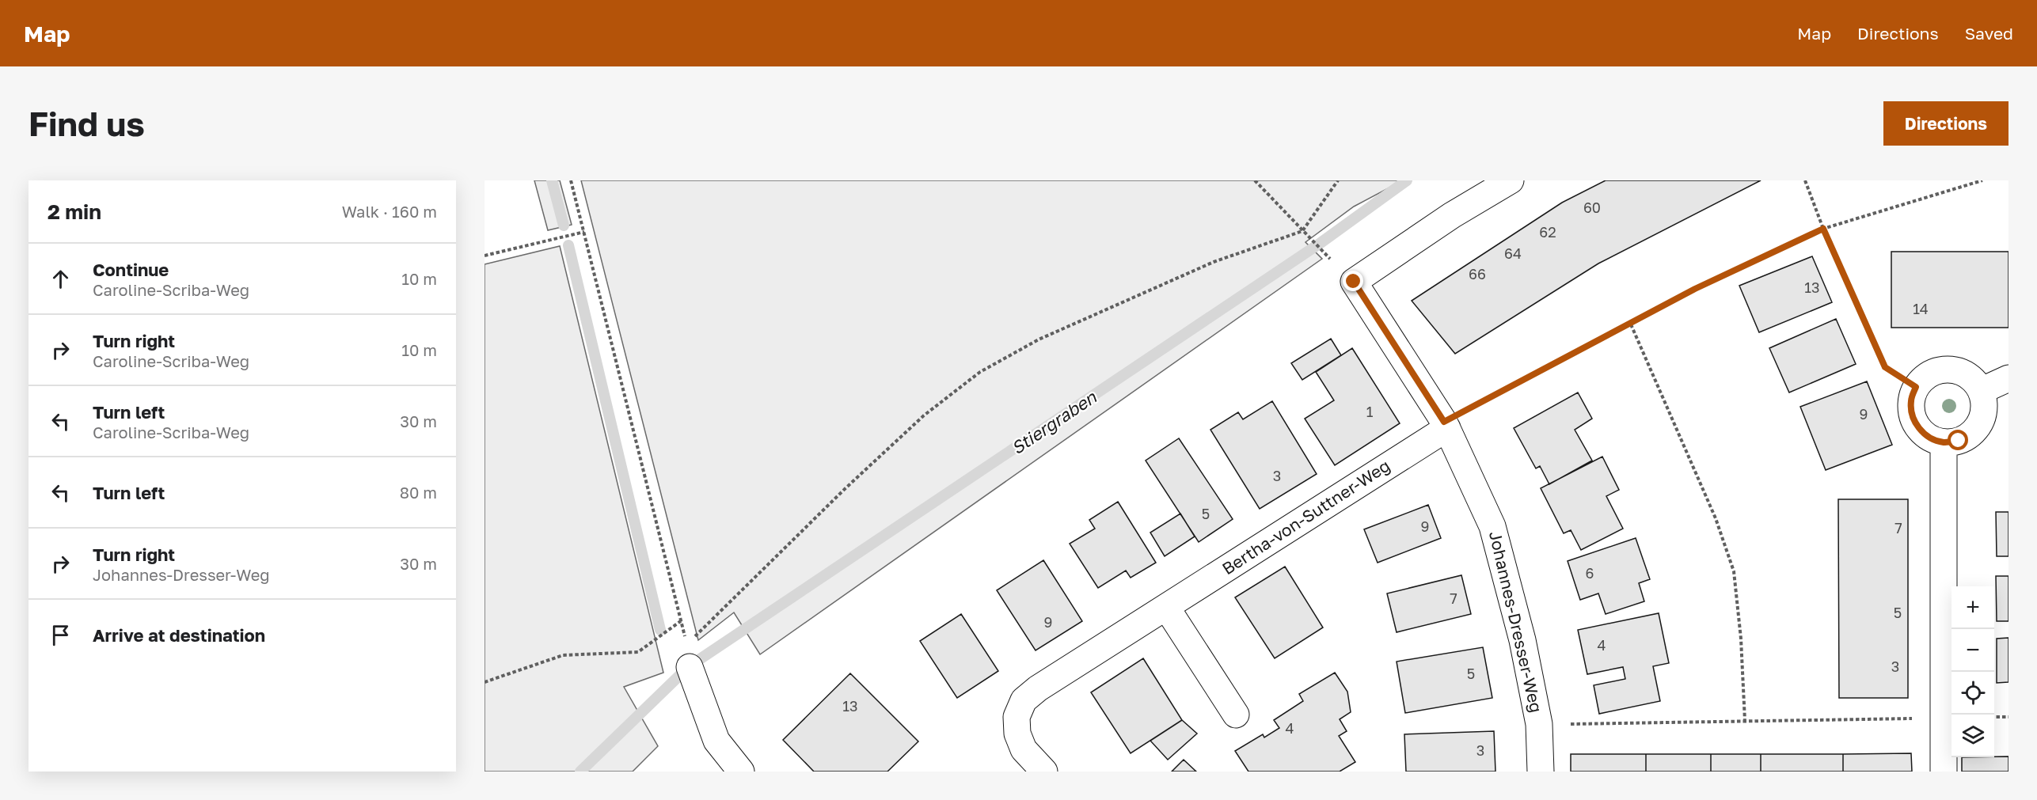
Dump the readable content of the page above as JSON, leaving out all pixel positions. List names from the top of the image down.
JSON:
{
  "streets": {
    "street": ["Bertha-von-Suttner-Weg", "Johannes-Dresser-Weg"]
  },
  "crossings": [
    ["Bertha-von-Suttner-Weg", "Johannes-Dresser-Weg"]
  ],
  "water": ["Stiergraben"],
  "house_numbers": [
    "60",
    "62",
    "64",
    "66",
    "13",
    "14",
    "1",
    "9",
    "3",
    "5",
    "9",
    "7",
    "6",
    "7",
    "5",
    "9",
    "4",
    "3",
    "5",
    "13",
    "4",
    "3"
  ],
  "page": {
    "header": "Map",
    "nav": ["Map", "Directions", "Saved"],
    "buttons": "Directions",
    "title": "Find us",
    "heading": ["2 min", "Walk · 160 m"],
    "list": [
      ["Continue", "Caroline-Scriba-Weg", "10 m"],
      ["Turn right", "Caroline-Scriba-Weg", "10 m"],
      ["Turn left", "Caroline-Scriba-Weg", "30 m"],
      ["Turn left", "80 m"],
      ["Turn right", "Johannes-Dresser-Weg", "30 m"],
      "Arrive at destination"
    ],
    "map_buttons": ["+", "−"]
  }
}
